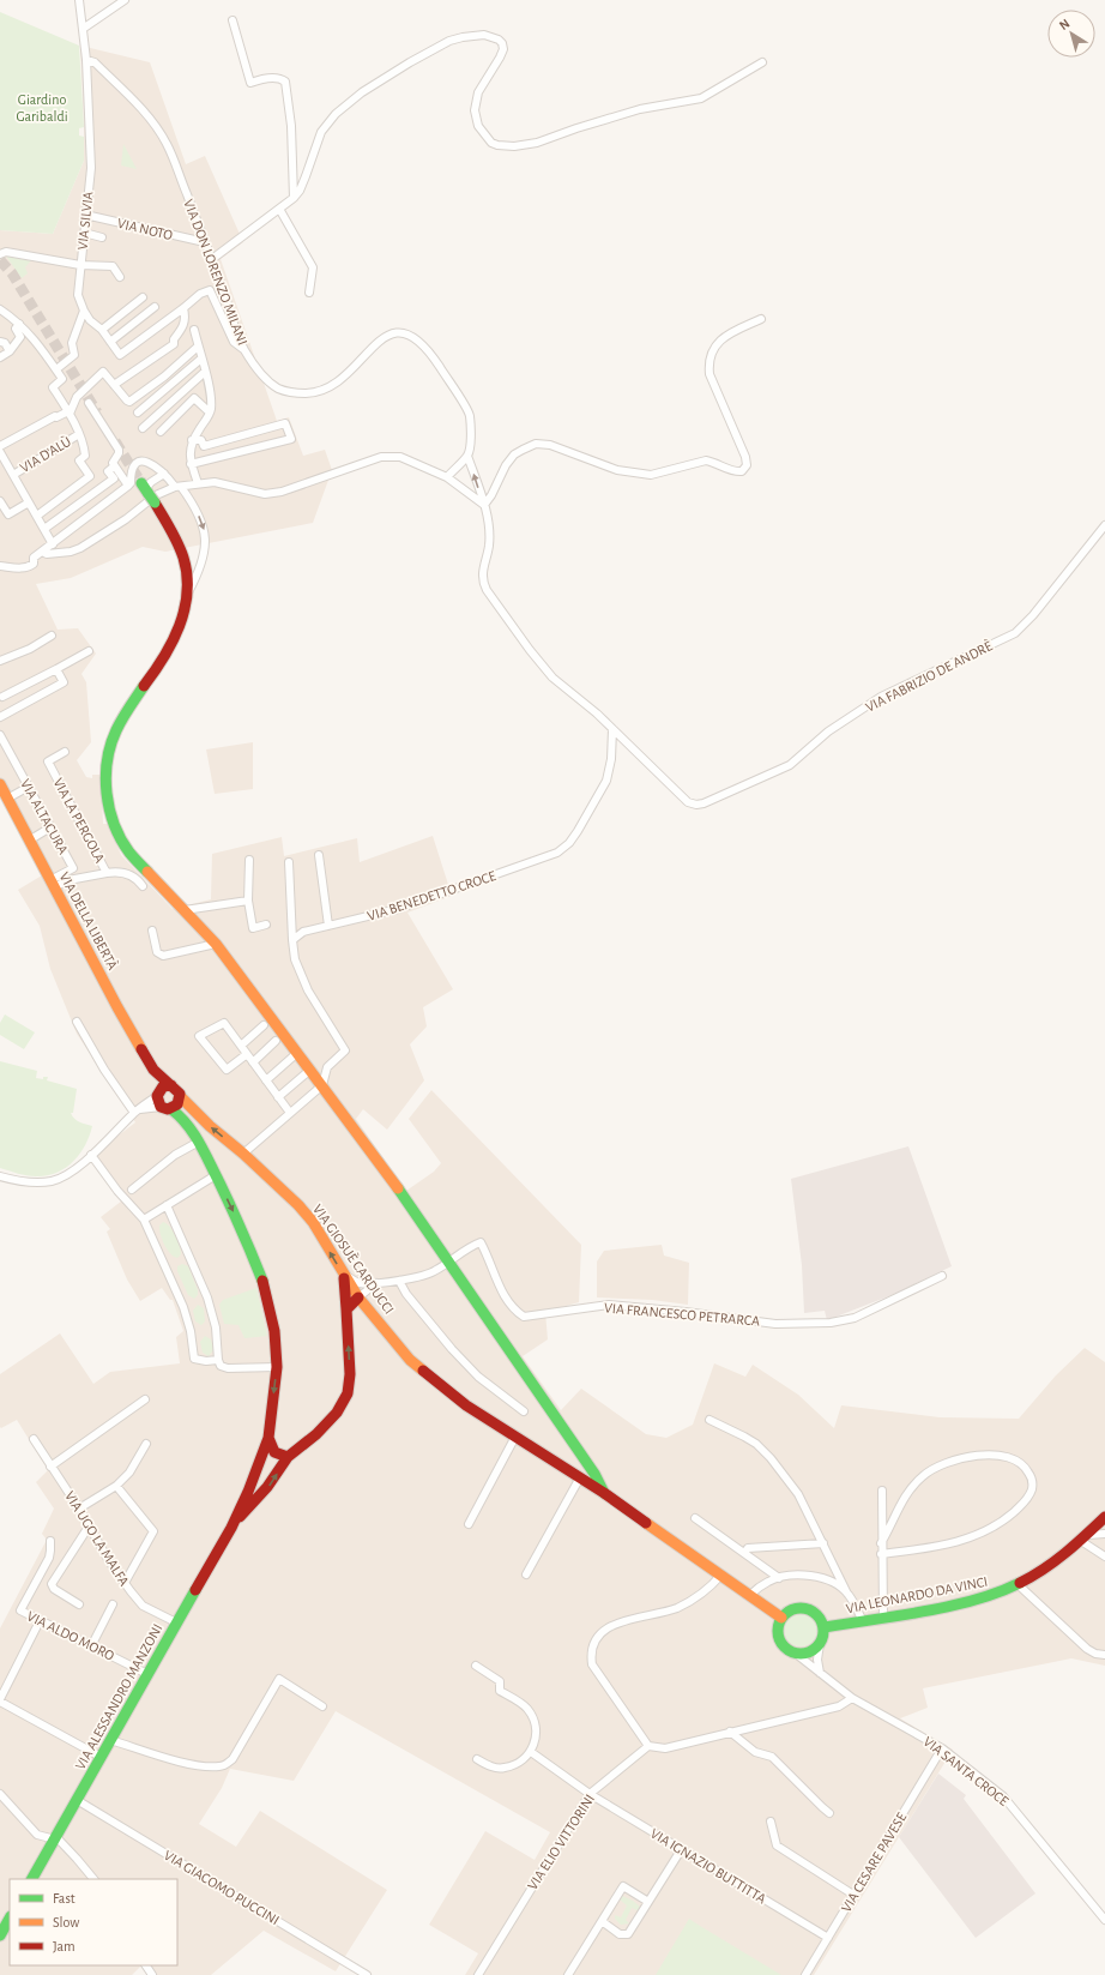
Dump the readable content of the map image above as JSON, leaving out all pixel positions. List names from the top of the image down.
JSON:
{
  "streets": {
    "street": [
      "VIA SILVIA",
      "VIA NOTO",
      "VIA DON LORENZO MILANI",
      "VIA D'ALÙ",
      "VIA FABRIZIO DE ANDRÈ",
      "VIA ALTACURA",
      "VIA LA PERGOLA",
      "VIA BENEDETTO CROCE",
      "VIA DELLA LIBERTÀ",
      "VIA GIOSUÈ CARDUCCI",
      "VIA FRANCESCO PETRARCA",
      "VIA UGO LA MALFA",
      "VIA LEONARDO DA VINCI",
      "VIA ALDO MORO",
      "VIA ALESSANDRO MANZONI",
      "VIA SANTA CROCE",
      "VIA ELIO VITTORINI",
      "VIA CESARE PAVESE",
      "VIA IGNAZIO BUTTITTA",
      "VIA GIACOMO PUCCINI"
    ]
  },
  "crossings": [
    ["VIA SILVIA", "VIA NOTO"],
    ["VIA SILVIA", "VIA DON LORENZO MILANI"],
    ["VIA NOTO", "VIA DON LORENZO MILANI"],
    ["VIA DON LORENZO MILANI", "VIA FABRIZIO DE ANDRÈ"],
    ["VIA FABRIZIO DE ANDRÈ", "VIA BENEDETTO CROCE"],
    ["VIA ALTACURA", "VIA LA PERGOLA"],
    ["VIA ALTACURA", "VIA DELLA LIBERTÀ"],
    ["VIA LA PERGOLA", "VIA DELLA LIBERTÀ"],
    ["VIA DELLA LIBERTÀ", "VIA GIOSUÈ CARDUCCI"],
    ["VIA GIOSUÈ CARDUCCI", "VIA FRANCESCO PETRARCA"],
    ["VIA GIOSUÈ CARDUCCI", "VIA ALESSANDRO MANZONI"],
    ["VIA FRANCESCO PETRARCA", "VIA ALESSANDRO MANZONI"],
    ["VIA UGO LA MALFA", "VIA ALESSANDRO MANZONI"],
    ["VIA LEONARDO DA VINCI", "VIA SANTA CROCE"],
    ["VIA ALDO MORO", "VIA ALESSANDRO MANZONI"],
    ["VIA ALESSANDRO MANZONI", "VIA GIACOMO PUCCINI"],
    ["VIA SANTA CROCE", "VIA CESARE PAVESE"],
    ["VIA ELIO VITTORINI", "VIA IGNAZIO BUTTITTA"],
    ["VIA CESARE PAVESE", "VIA IGNAZIO BUTTITTA"]
  ],
  "parks": ["Giardino Garibaldi"],
  "legend": ["Fast", "Slow", "Jam"],
  "north": "top left"
}
